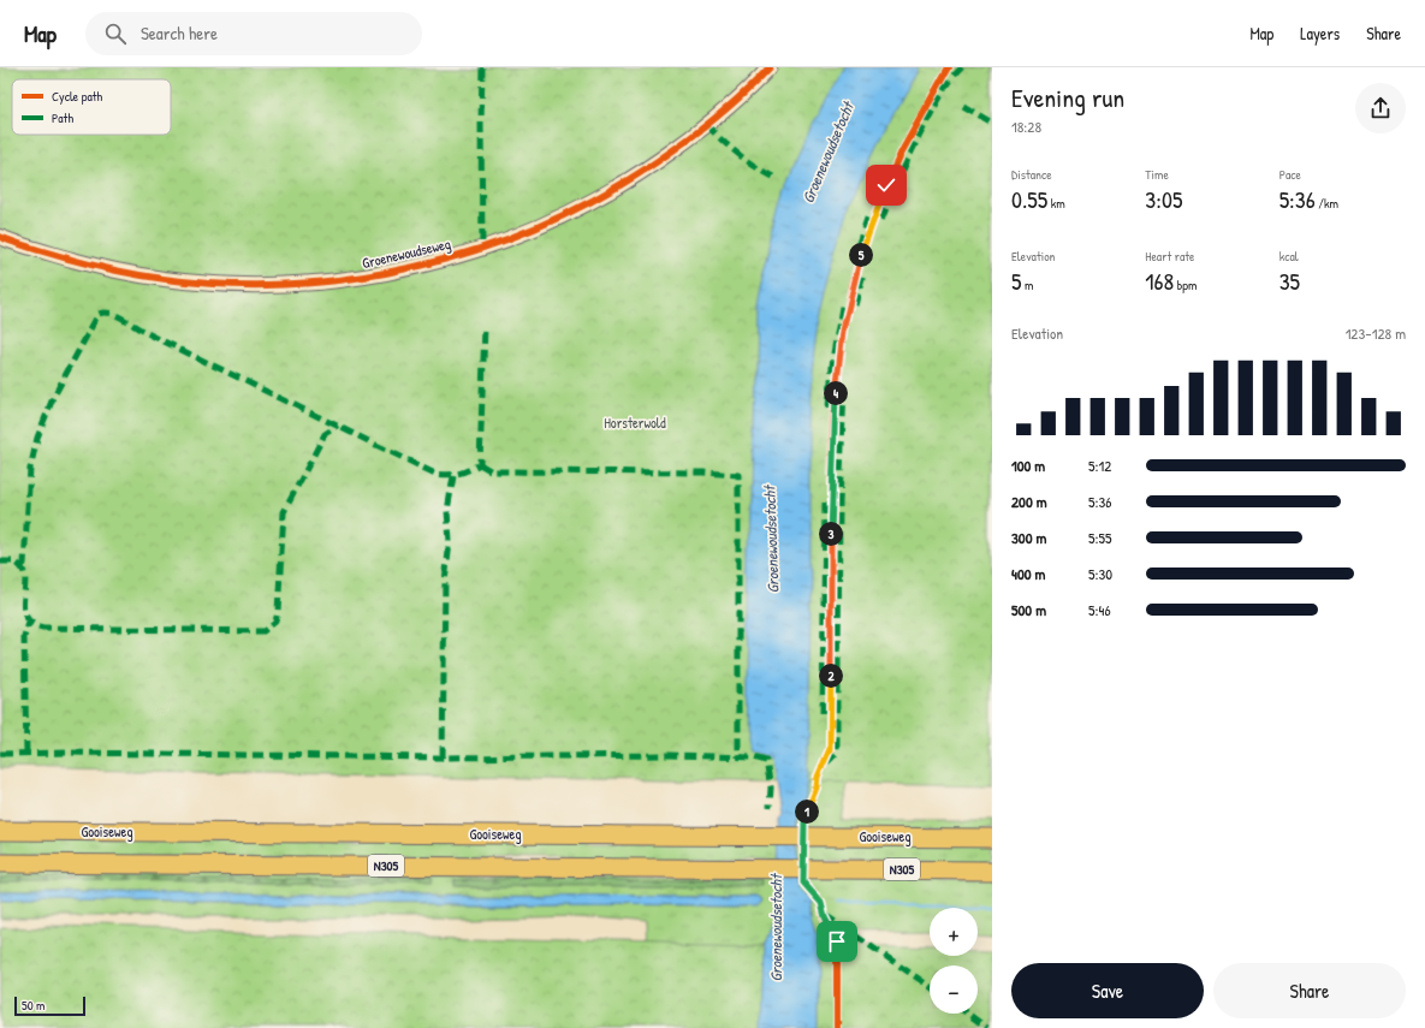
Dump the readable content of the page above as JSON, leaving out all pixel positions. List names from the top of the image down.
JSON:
{
  "streets": {
    "highway": ["Gooiseweg", "N305"],
    "street": ["Groenewoudseweg"]
  },
  "water": ["Groenewoudsetocht"],
  "parks": ["Horsterwold"],
  "legend": ["Cycle path", "Path"],
  "scale_bar": "50 m",
  "page": {
    "header": "Map",
    "search": "Search here",
    "nav": ["Map", "Layers", "Share"],
    "heading": ["Evening run", "18:28"],
    "stats": [
      ["Distance", "0.55 km"],
      ["Time", "3:05"],
      ["Pace", "5:36 /km"],
      ["Elevation", "5 m"],
      ["Heart rate", "168 bpm"],
      ["kcal", "35"]
    ],
    "pins": [
      "5",
      "4",
      "3",
      "2",
      "1"
    ],
    "chart": ["Elevation", "123–128 m"],
    "list": [
      {
        "name": "100 m",
        "note": "5:12"
      },
      {
        "name": "200 m",
        "note": "5:36"
      },
      {
        "name": "300 m",
        "note": "5:55"
      },
      {
        "name": "400 m",
        "note": "5:30"
      },
      {
        "name": "500 m",
        "note": "5:46"
      }
    ],
    "map_buttons": ["+", "−"],
    "buttons": ["Save", "Share"],
    "scale": "50 m"
  }
}
